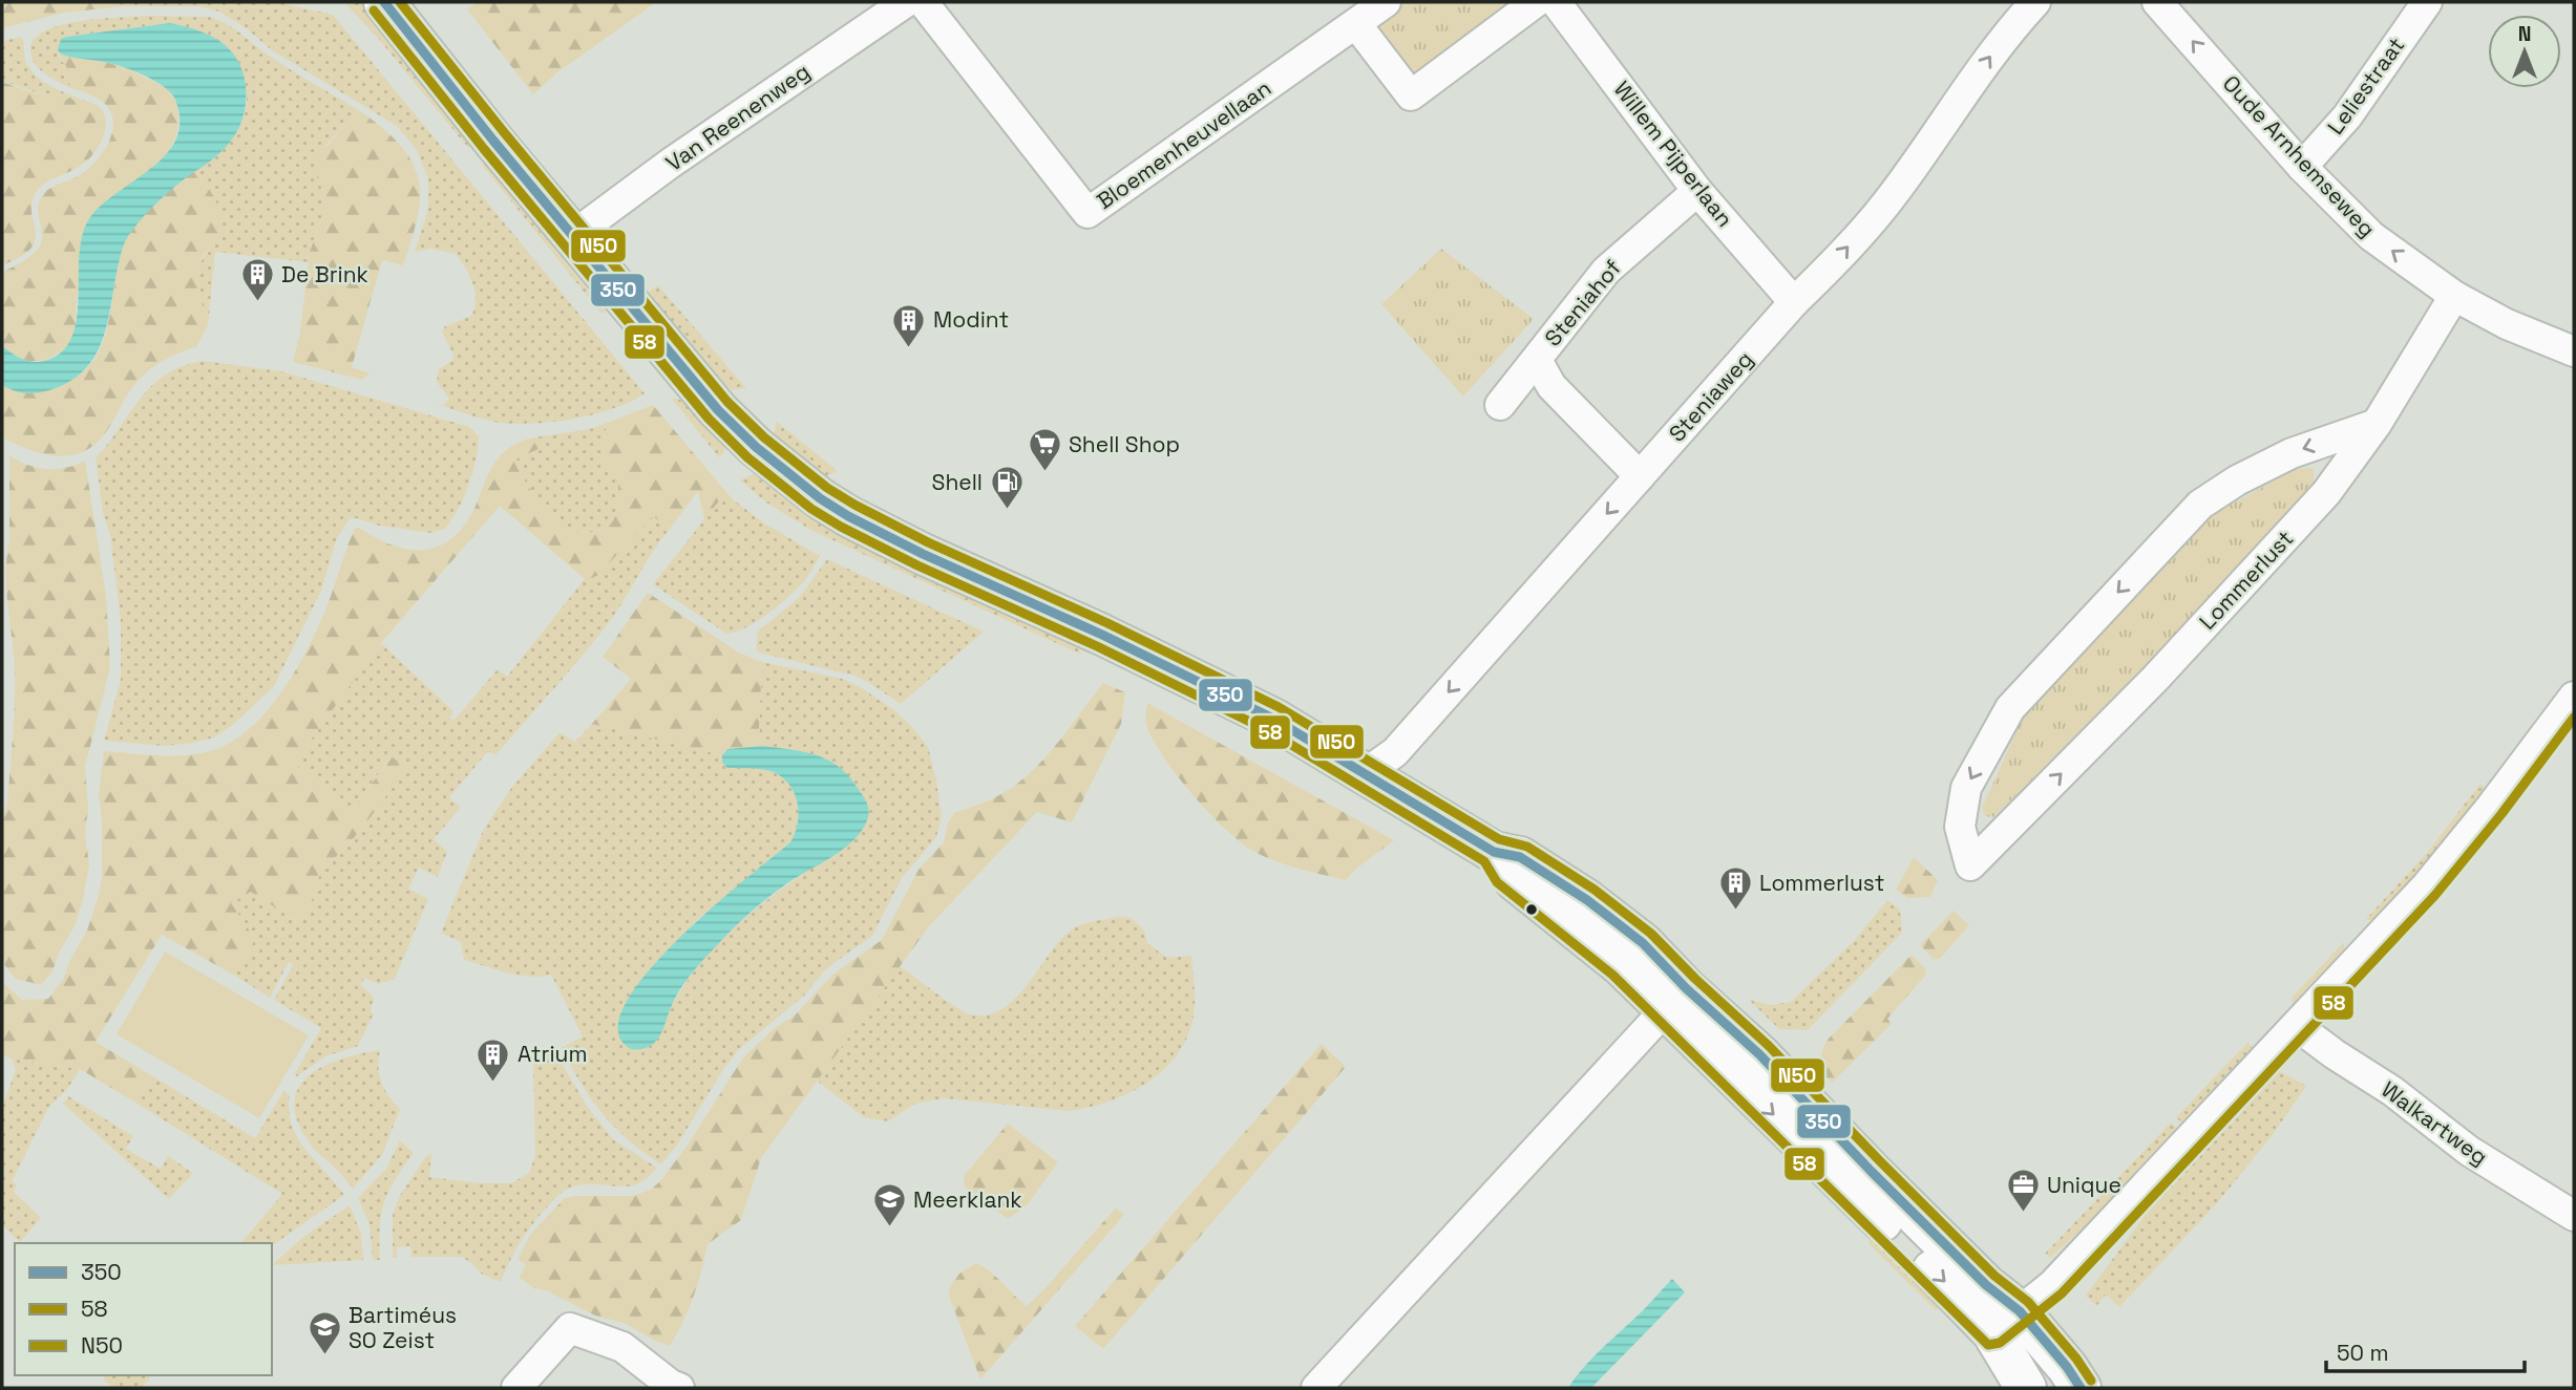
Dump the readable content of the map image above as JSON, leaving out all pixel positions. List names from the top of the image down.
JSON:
{
  "streets": {
    "street": [
      "Leliestraat",
      "Van Reenenweg",
      "Bloemenheuvellaan",
      "Willem Pijperlaan",
      "Oude Arnhemseweg",
      "Steniahof",
      "Steniaweg",
      "Lommerlust",
      "Walkartweg"
    ]
  },
  "crossings": [
    ["Leliestraat", "Oude Arnhemseweg"],
    ["Willem Pijperlaan", "Steniahof"],
    ["Willem Pijperlaan", "Steniaweg"],
    ["Oude Arnhemseweg", "Lommerlust"],
    ["Steniahof", "Steniaweg"]
  ],
  "one_way": ["Oude Arnhemseweg"],
  "places": {
    "building": [
      "De Brink",
      "Modint",
      "Lommerlust",
      "Atrium"
    ],
    "supermarket": ["Shell Shop"],
    "fuel station": ["Shell"],
    "office": ["Unique"],
    "school or university": ["Meerklank", "Bartiméus SO Zeist"]
  },
  "lines": ["transit line 350", "transit line N50", "transit line 58"],
  "legend": ["350", "58", "N50"],
  "scale_bar": "50 m",
  "north": "top"
}
